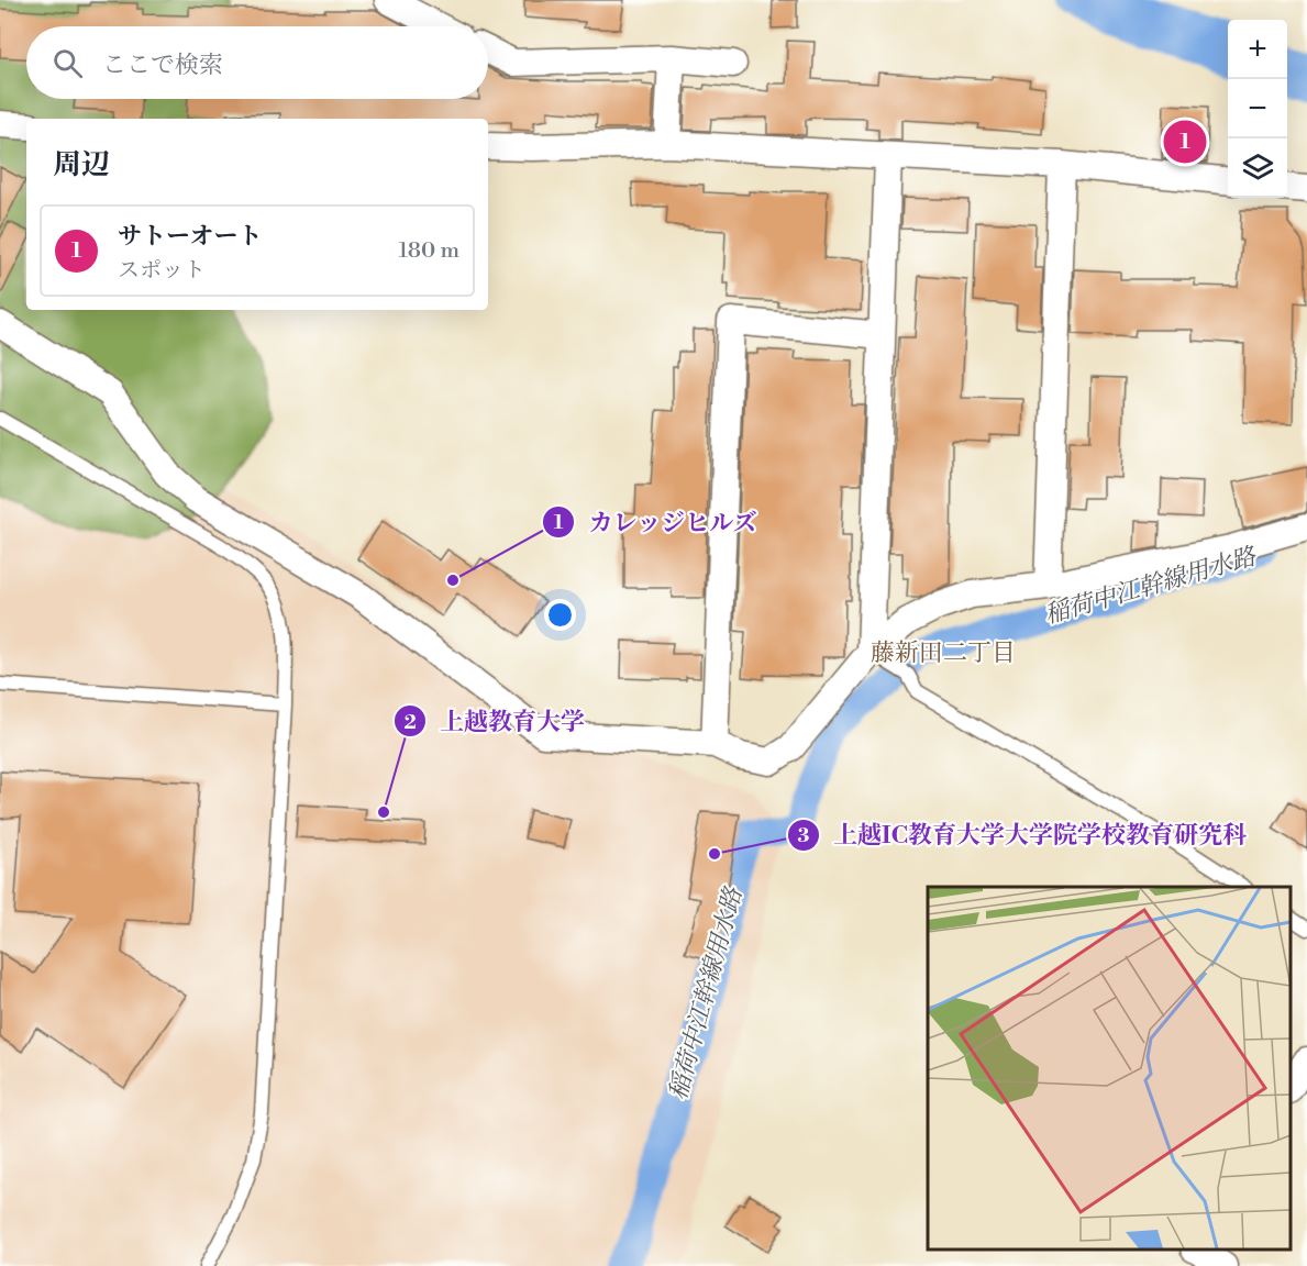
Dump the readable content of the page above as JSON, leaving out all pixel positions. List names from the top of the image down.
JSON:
{
  "districts": ["藤新田二丁目"],
  "water": ["稲荷中江幹線用水路"],
  "places": ["カレッジヒルズ", "上越教育大学", "上越IC教育大学大学院学校教育研究科"],
  "page": {
    "map_buttons": ["+", "−"],
    "search": "ここで検索",
    "pins": "1",
    "heading": "周辺",
    "list": [
      {
        "mark": "1",
        "name": "サトーオート",
        "note": "スポット",
        "value": "180 m"
      }
    ]
  }
}
